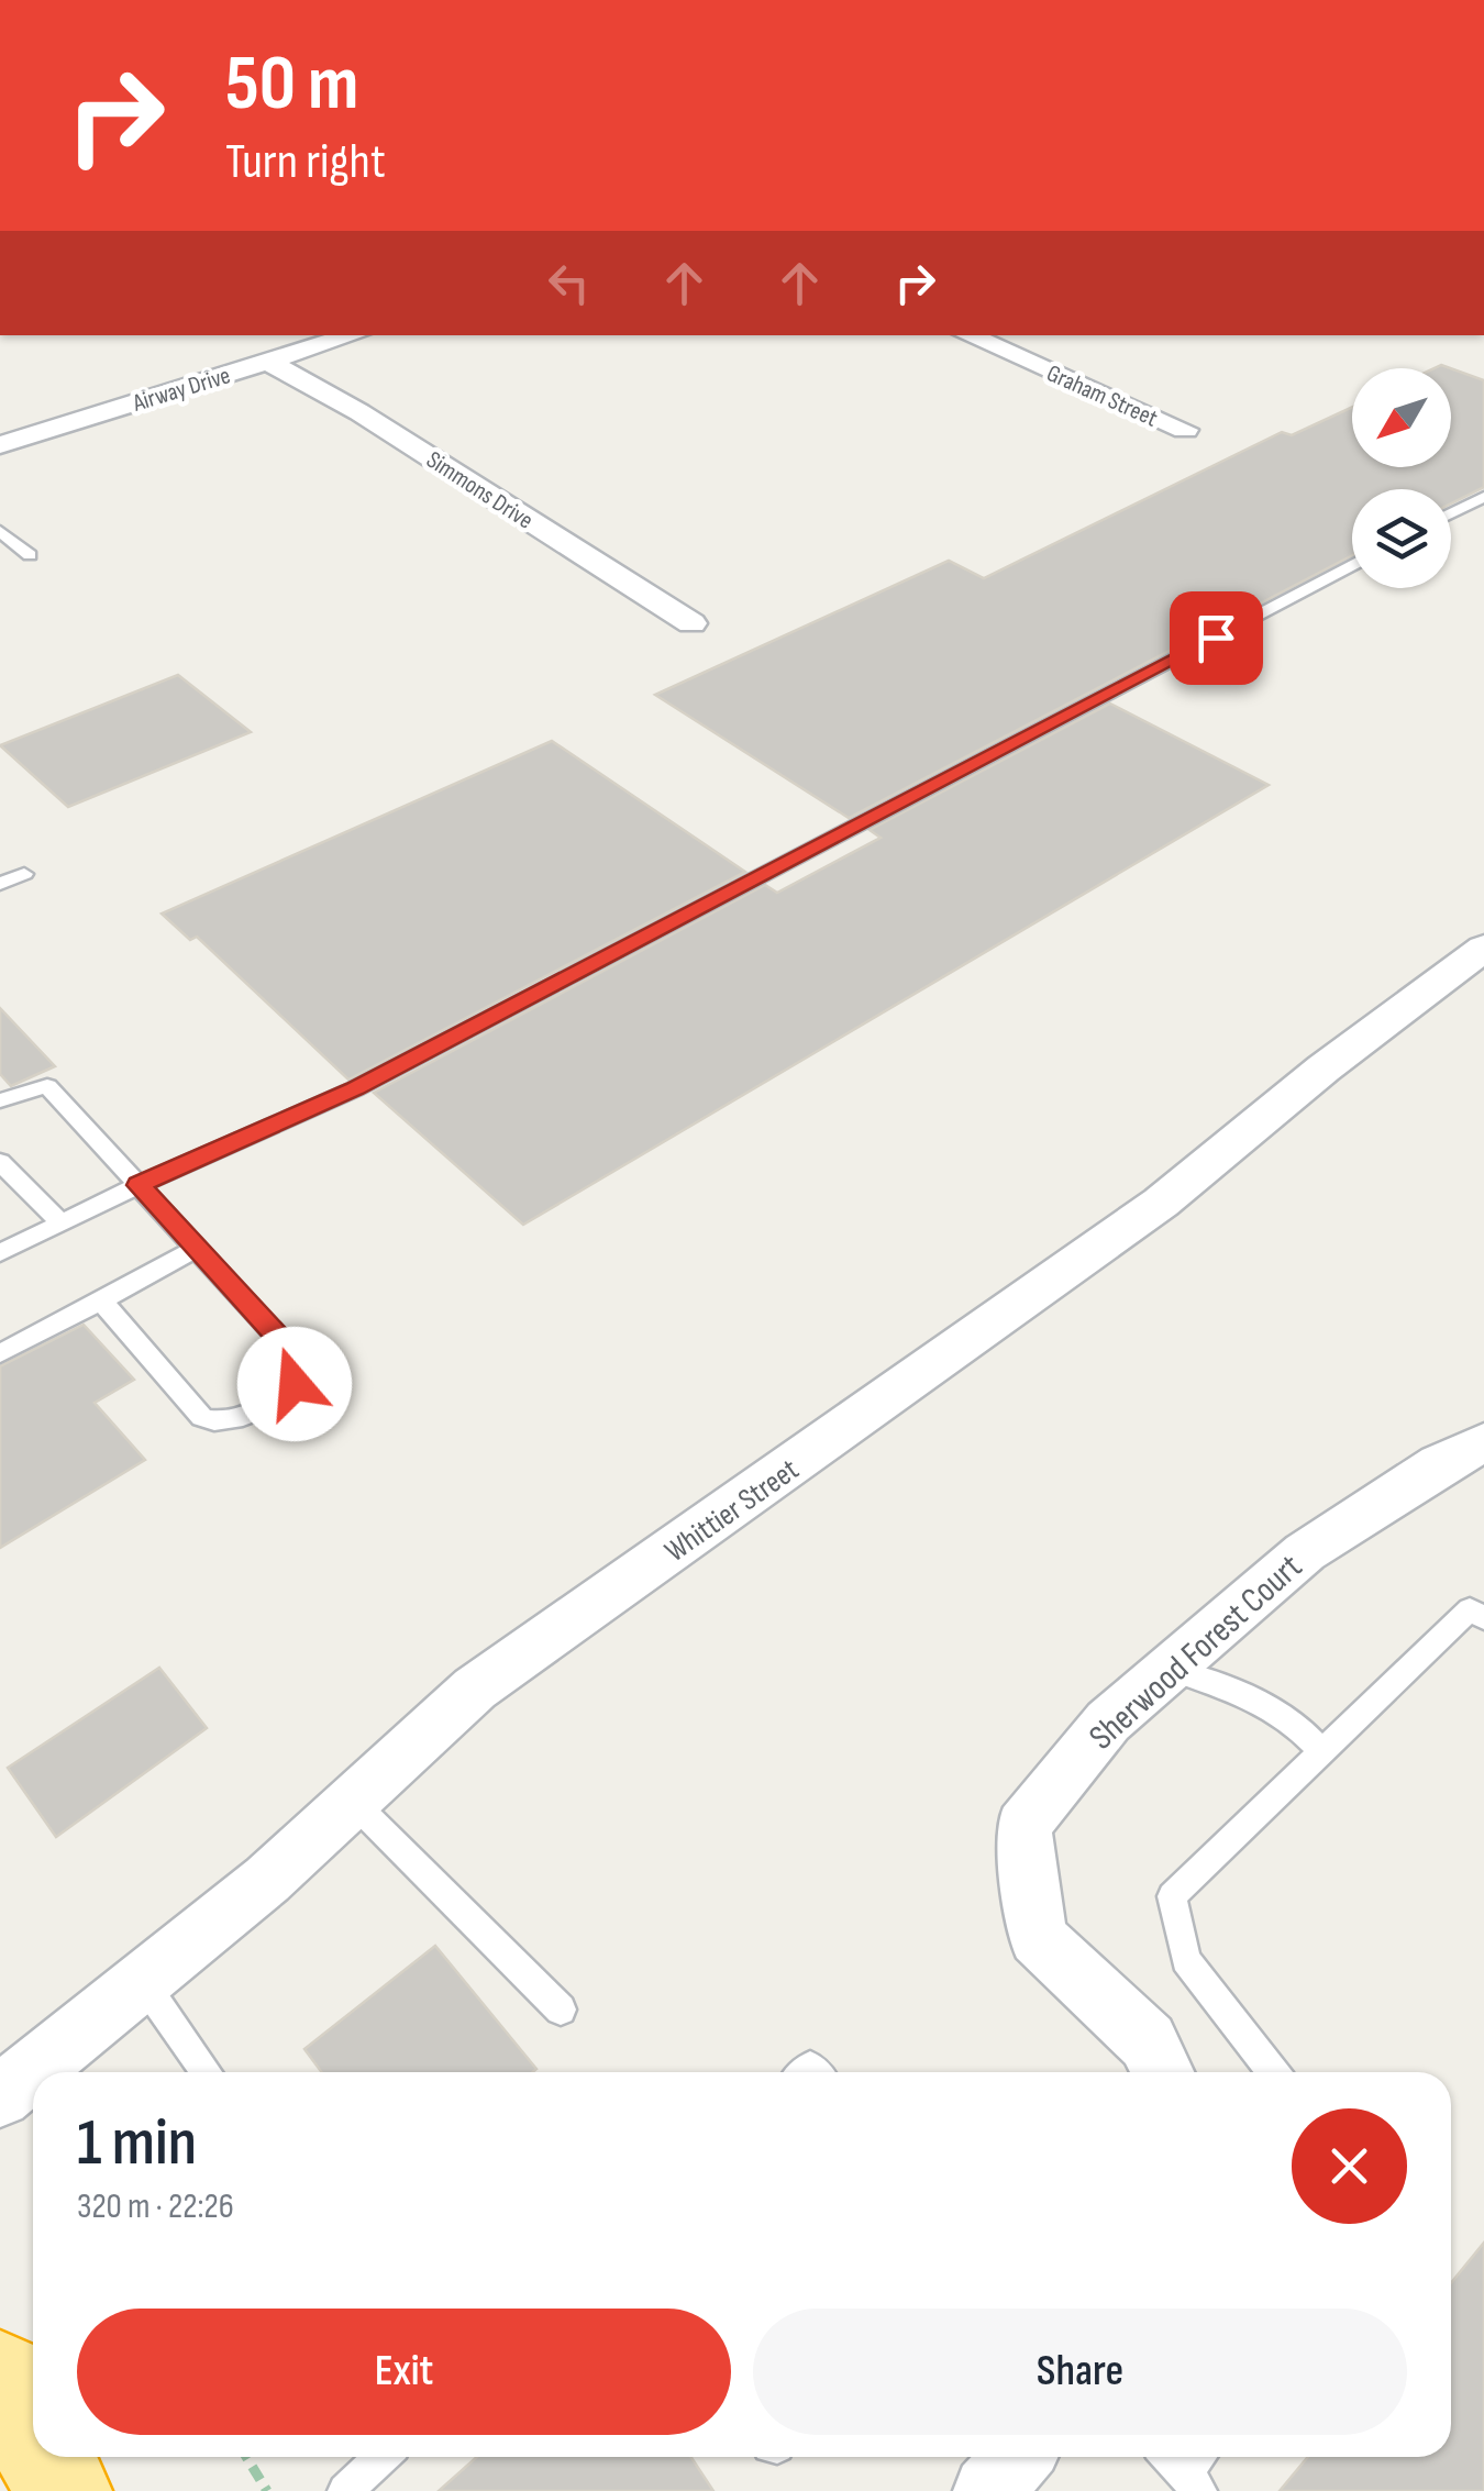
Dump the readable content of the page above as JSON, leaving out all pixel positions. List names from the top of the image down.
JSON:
{
  "streets": {
    "street": [
      "Airway Drive",
      "Graham Street",
      "Simmons Drive",
      "Whittier Street",
      "Sherwood Forest Court"
    ]
  },
  "crossings": [
    ["Airway Drive", "Simmons Drive"]
  ],
  "north": "bottom left",
  "page": {
    "turn": ["50 m", "Turn right"],
    "heading": ["1 min", "320 m · 22:26"],
    "buttons": ["Exit", "Share"]
  }
}
